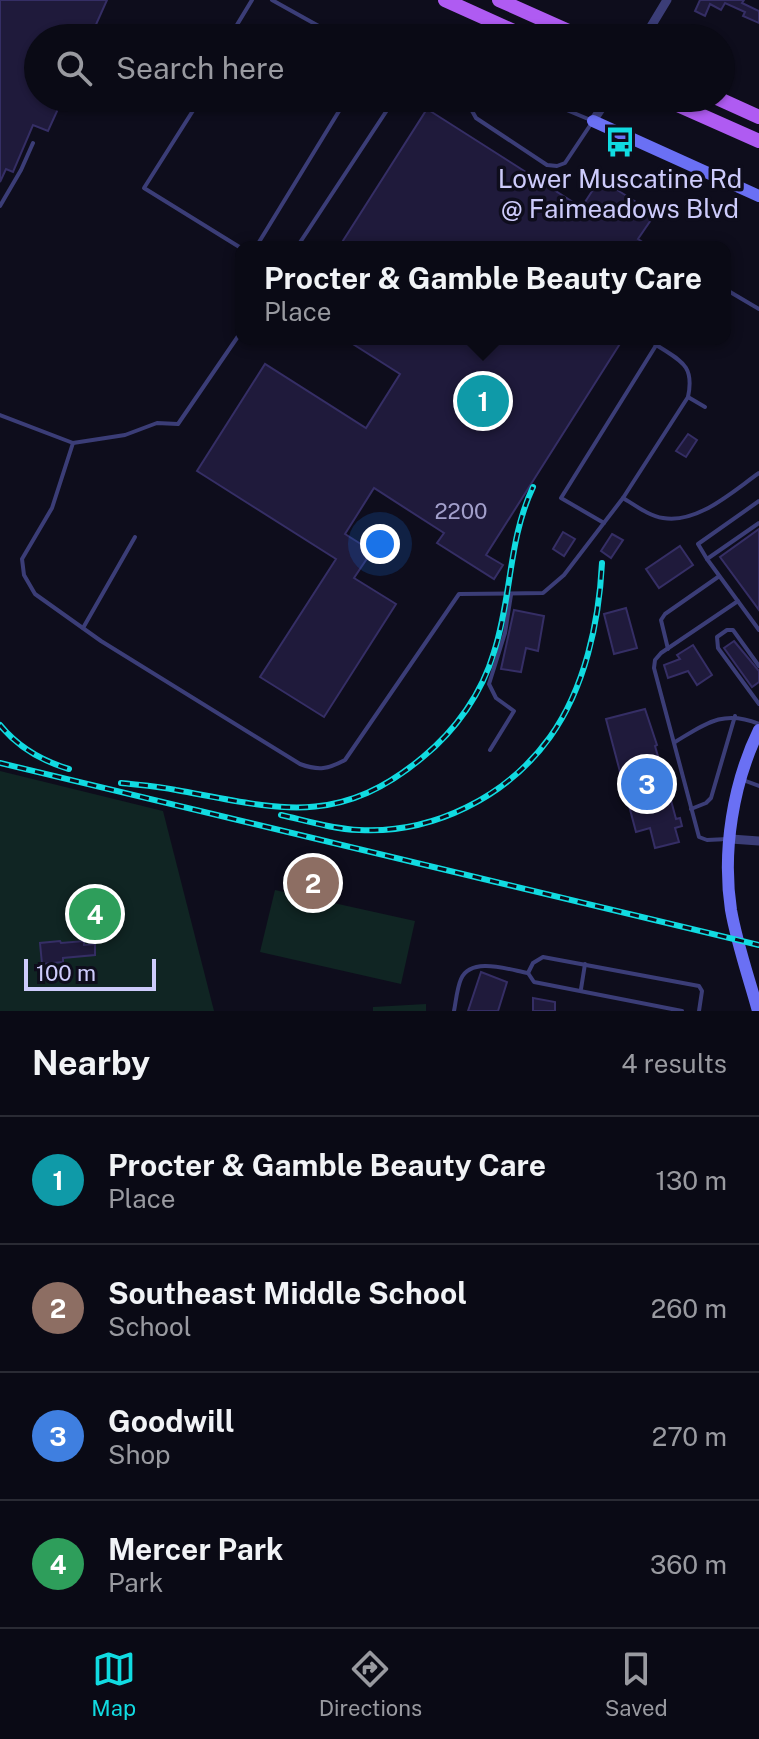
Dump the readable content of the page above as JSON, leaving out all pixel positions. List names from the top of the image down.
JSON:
{
  "places": {
    "bus stop": ["Lower Muscatine Rd @ Faimeadows Blvd"]
  },
  "house_numbers": ["2200"],
  "scale_bar": "100 m",
  "page": {
    "search": "Search here",
    "popup": ["Procter & Gamble Beauty Care", "Place"],
    "pins": [
      "1",
      "3",
      "2",
      "4"
    ],
    "scale": "100 m",
    "heading": ["Nearby", "4 results"],
    "list": [
      {
        "mark": "1",
        "name": "Procter & Gamble Beauty Care",
        "note": "Place",
        "value": "130 m"
      },
      {
        "mark": "2",
        "name": "Southeast Middle School",
        "note": "School",
        "value": "260 m"
      },
      {
        "mark": "3",
        "name": "Goodwill",
        "note": "Shop",
        "value": "270 m"
      },
      {
        "mark": "4",
        "name": "Mercer Park",
        "note": "Park",
        "value": "360 m"
      }
    ],
    "nav": ["Map", "Directions", "Saved"]
  }
}
